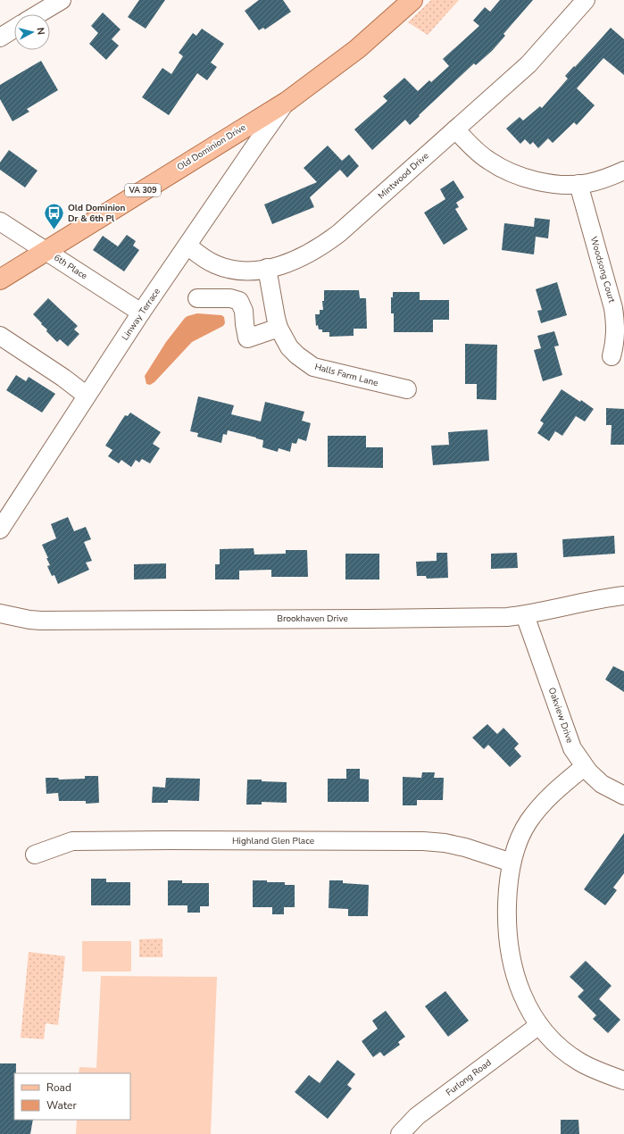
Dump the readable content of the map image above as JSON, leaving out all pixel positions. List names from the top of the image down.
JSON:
{
  "streets": {
    "main road": ["Old Dominion Drive", "VA 309"],
    "street": [
      "Mintwood Drive",
      "6th Place",
      "Woodsong Court",
      "Linway Terrace",
      "Halls Farm Lane",
      "Brookhaven Drive",
      "Oakview Drive",
      "Highland Glen Place",
      "Furlong Road"
    ]
  },
  "crossings": [
    ["Old Dominion Drive", "6th Place"],
    ["Old Dominion Drive", "Linway Terrace"],
    ["Mintwood Drive", "Linway Terrace"],
    ["Mintwood Drive", "Halls Farm Lane"],
    ["6th Place", "Linway Terrace"],
    ["Brookhaven Drive", "Oakview Drive"]
  ],
  "places": {
    "bus stop": ["Old Dominion Dr & 6th Pl"]
  },
  "legend": ["Road", "Water"],
  "north": "right"
}
